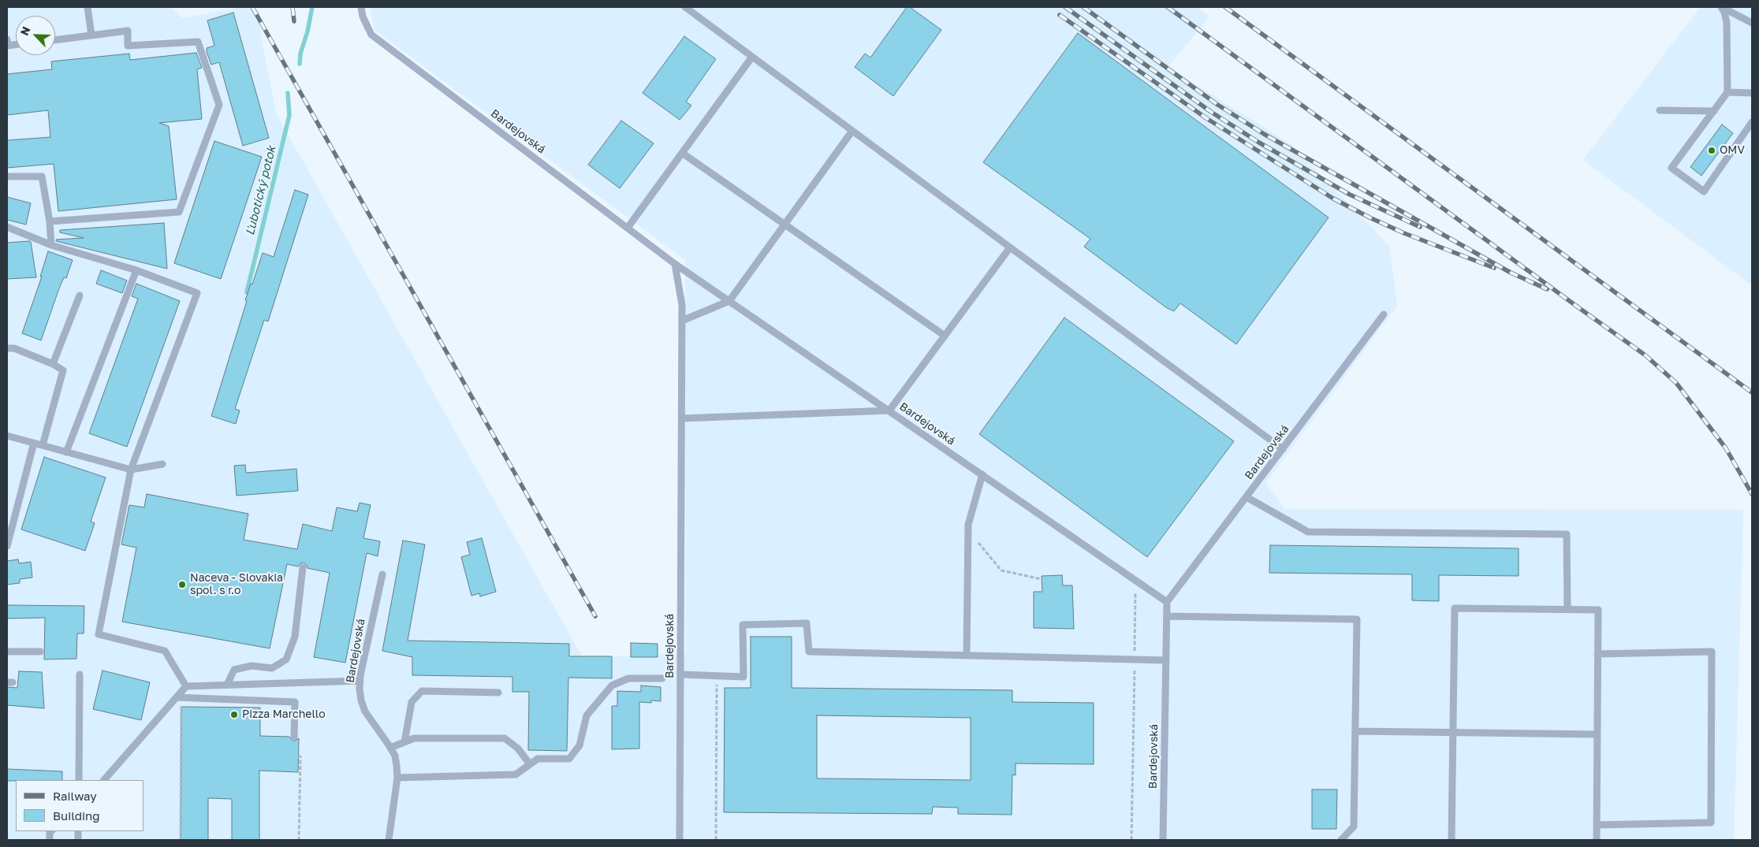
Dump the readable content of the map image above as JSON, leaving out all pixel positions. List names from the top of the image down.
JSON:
{
  "streets": {
    "lane": ["Bardejovská"]
  },
  "water": ["Ľubotický potok"],
  "places": ["OMV", "Naceva - Slovakia spol. s r.o", "Pizza Marchello"],
  "legend": ["Railway", "Building"],
  "north": "top left"
}
